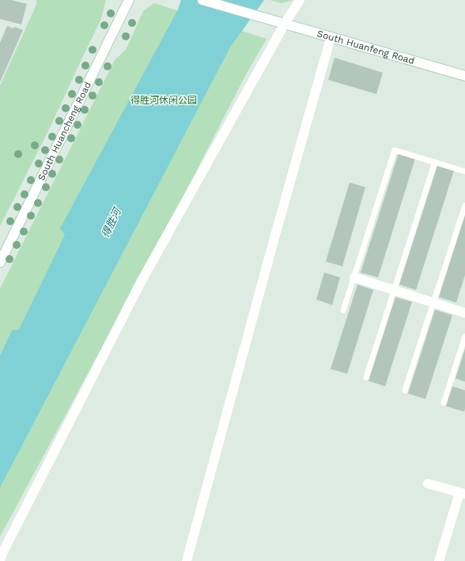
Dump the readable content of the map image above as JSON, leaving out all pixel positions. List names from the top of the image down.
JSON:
{
  "streets": {
    "street": ["South Huanfeng Road", "South Huancheng Road"]
  },
  "water": ["得胜河"],
  "parks": ["得胜河休闲公园"]
}
